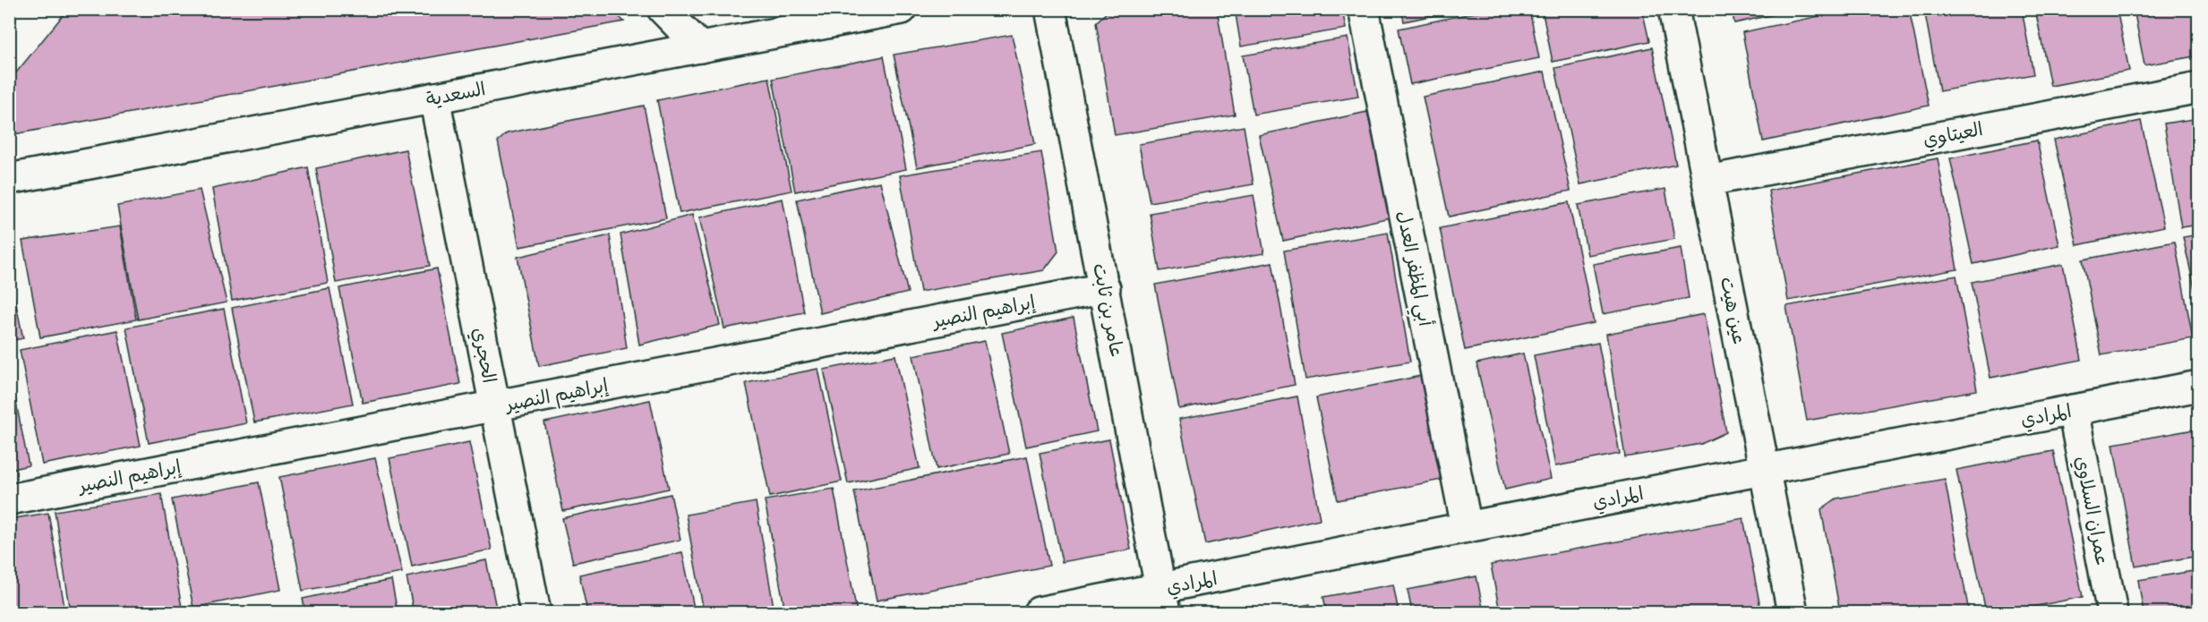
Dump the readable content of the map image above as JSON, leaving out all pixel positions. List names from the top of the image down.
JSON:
{
  "streets": {
    "street": [
      "السعدية",
      "العيتاوي",
      "أبي المظفر العدل",
      "عامر بن ثابت",
      "عين هيت",
      "إبراهيم النصير",
      "الحجري",
      "المرادي",
      "عمران السلاوي"
    ]
  },
  "crossings": [
    ["السعدية", "الحجري"],
    ["العيتاوي", "عين هيت"],
    ["أبي المظفر العدل", "المرادي"],
    ["عامر بن ثابت", "إبراهيم النصير"],
    ["عامر بن ثابت", "المرادي"],
    ["عين هيت", "المرادي"],
    ["إبراهيم النصير", "الحجري"],
    ["المرادي", "عمران السلاوي"]
  ]
}
